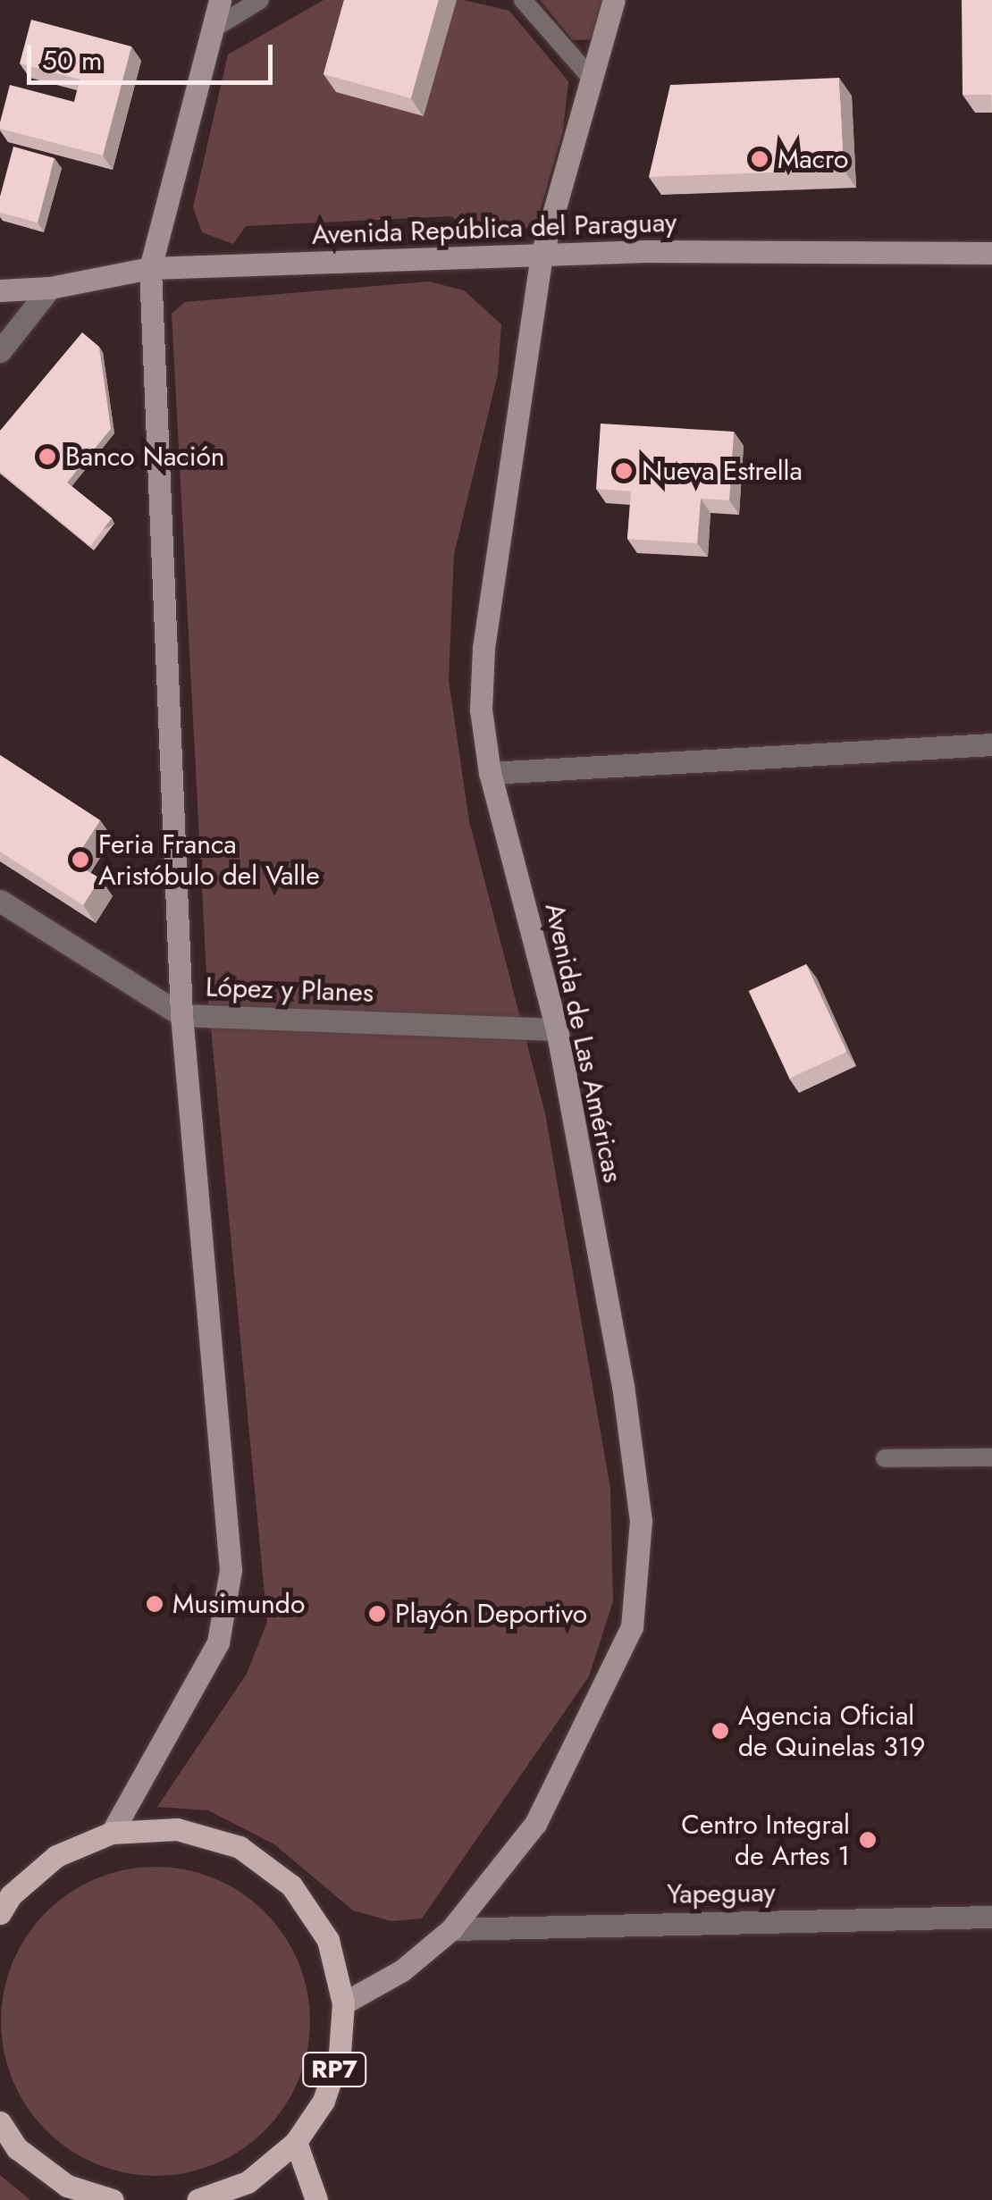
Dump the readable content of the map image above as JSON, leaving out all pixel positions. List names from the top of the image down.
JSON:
{
  "streets": {
    "main road": ["Avenida República del Paraguay", "Avenida de Las Américas", "RP7"],
    "street": ["López y Planes", "Yapeguay"]
  },
  "crossings": [
    ["Avenida República del Paraguay", "Avenida de Las Américas"],
    ["López y Planes", "Avenida de Las Américas"],
    ["Avenida de Las Américas", "Yapeguay"],
    ["Avenida de Las Américas", "RP7"]
  ],
  "places": [
    "Macro",
    "Banco Nación",
    "Nueva Estrella",
    "Feria Franca Aristóbulo del Valle",
    "Musimundo",
    "Playón Deportivo",
    "Agencia Oficial de Quinelas 319",
    "Centro Integral de Artes 1"
  ],
  "scale_bar": "50 m"
}
